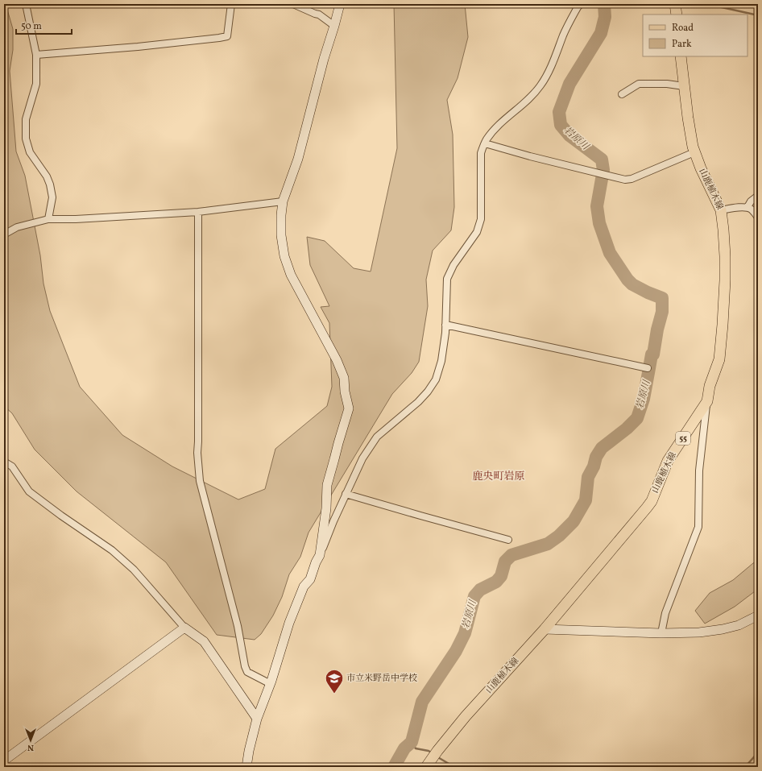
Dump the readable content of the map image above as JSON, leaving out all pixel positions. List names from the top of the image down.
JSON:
{
  "streets": {
    "main road": ["山鹿植木線", "55"]
  },
  "districts": ["鹿央町岩原"],
  "water": ["岩原川"],
  "places": {
    "school or university": ["市立米野岳中学校"]
  },
  "legend": ["Road", "Park"],
  "scale_bar": "50 m",
  "north": "bottom"
}
